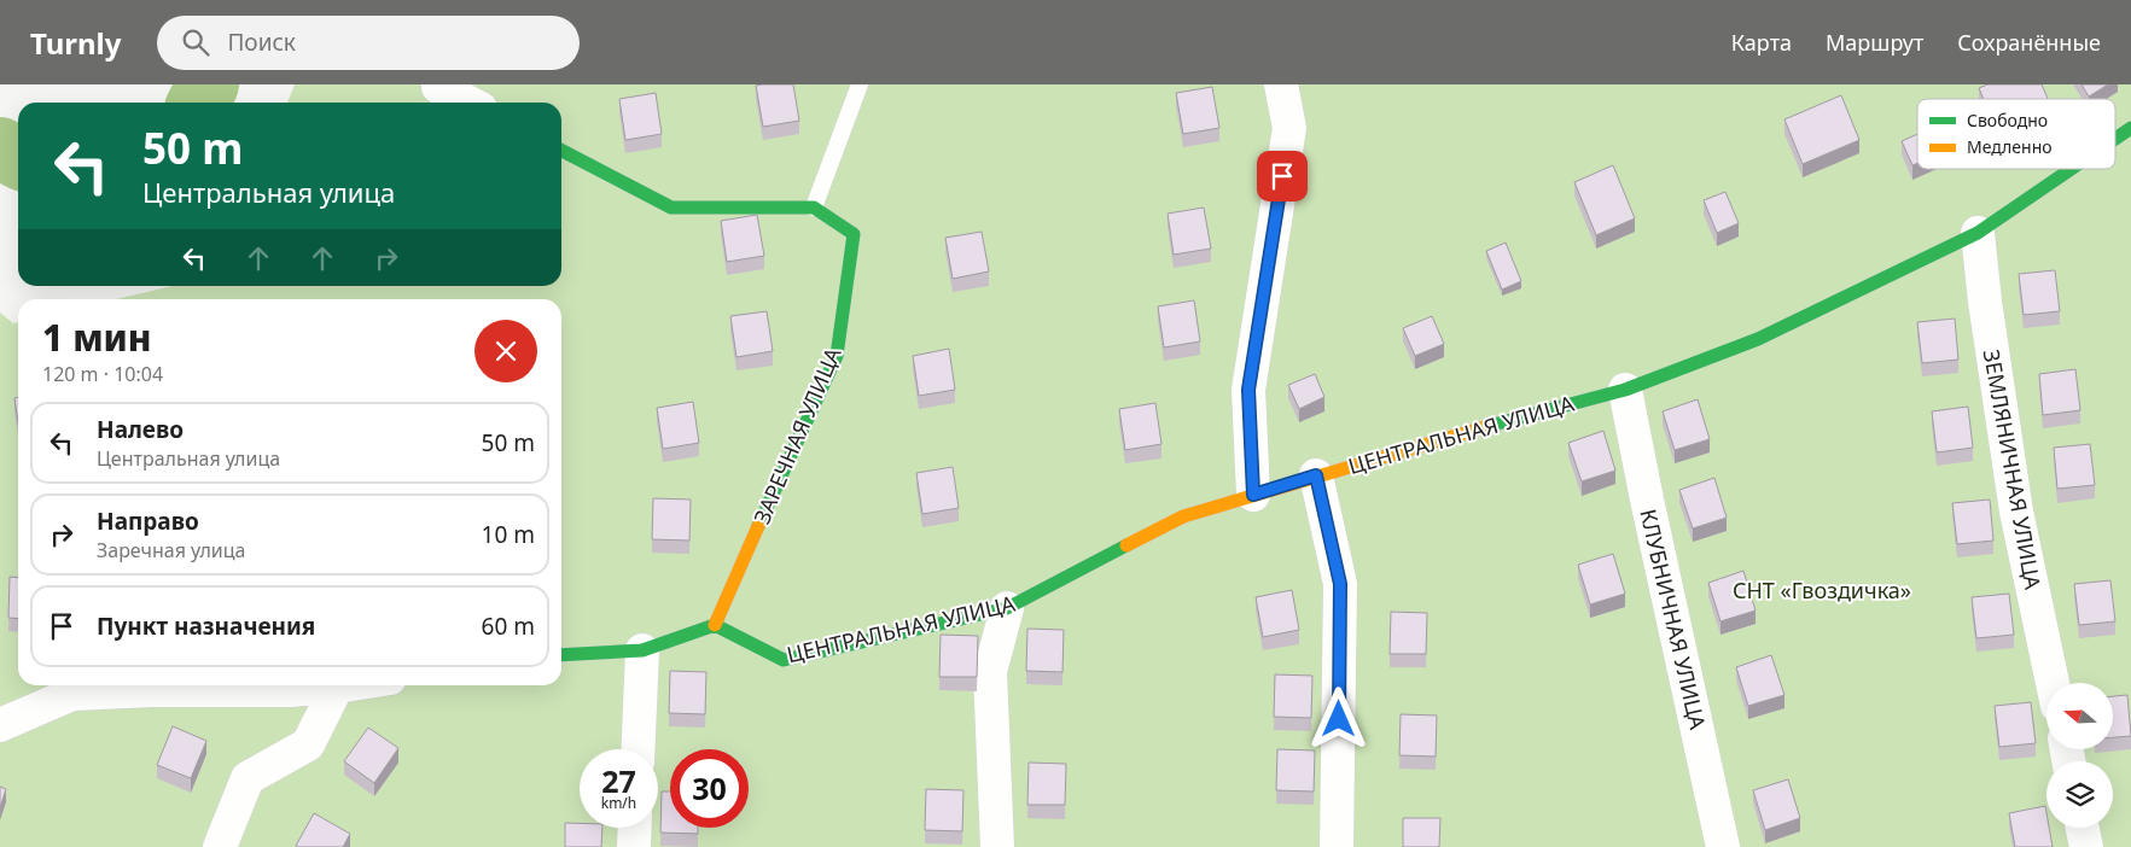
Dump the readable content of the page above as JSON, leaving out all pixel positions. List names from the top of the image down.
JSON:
{
  "streets": {
    "street": [
      "ЦЕНТРАЛЬНАЯ УЛИЦА",
      "ЗАРЕЧНАЯ УЛИЦА",
      "ЗЕМЛЯНИЧНАЯ УЛИЦА",
      "КЛУБНИЧНАЯ УЛИЦА"
    ]
  },
  "crossings": [
    ["ЦЕНТРАЛЬНАЯ УЛИЦА", "ЗАРЕЧНАЯ УЛИЦА"],
    ["ЦЕНТРАЛЬНАЯ УЛИЦА", "ЗЕМЛЯНИЧНАЯ УЛИЦА"],
    ["ЦЕНТРАЛЬНАЯ УЛИЦА", "КЛУБНИЧНАЯ УЛИЦА"]
  ],
  "parks": ["СНТ «Гвоздичка»"],
  "legend": ["Свободно", "Медленно"],
  "north": "left",
  "page": {
    "header": "Turnly",
    "search": "Поиск",
    "nav": ["Карта", "Маршрут", "Сохранённые"],
    "turn": ["50 m", "Центральная улица"],
    "heading": ["1 мин", "120 m · 10:04"],
    "list": [
      {
        "name": "Налево",
        "note": "Центральная улица",
        "value": "50 m"
      },
      {
        "name": "Направо",
        "note": "Заречная улица",
        "value": "10 m"
      },
      {
        "name": "Пункт назначения",
        "value": "60 m"
      }
    ],
    "speed": "27 km/h",
    "limit": "30"
  }
}
